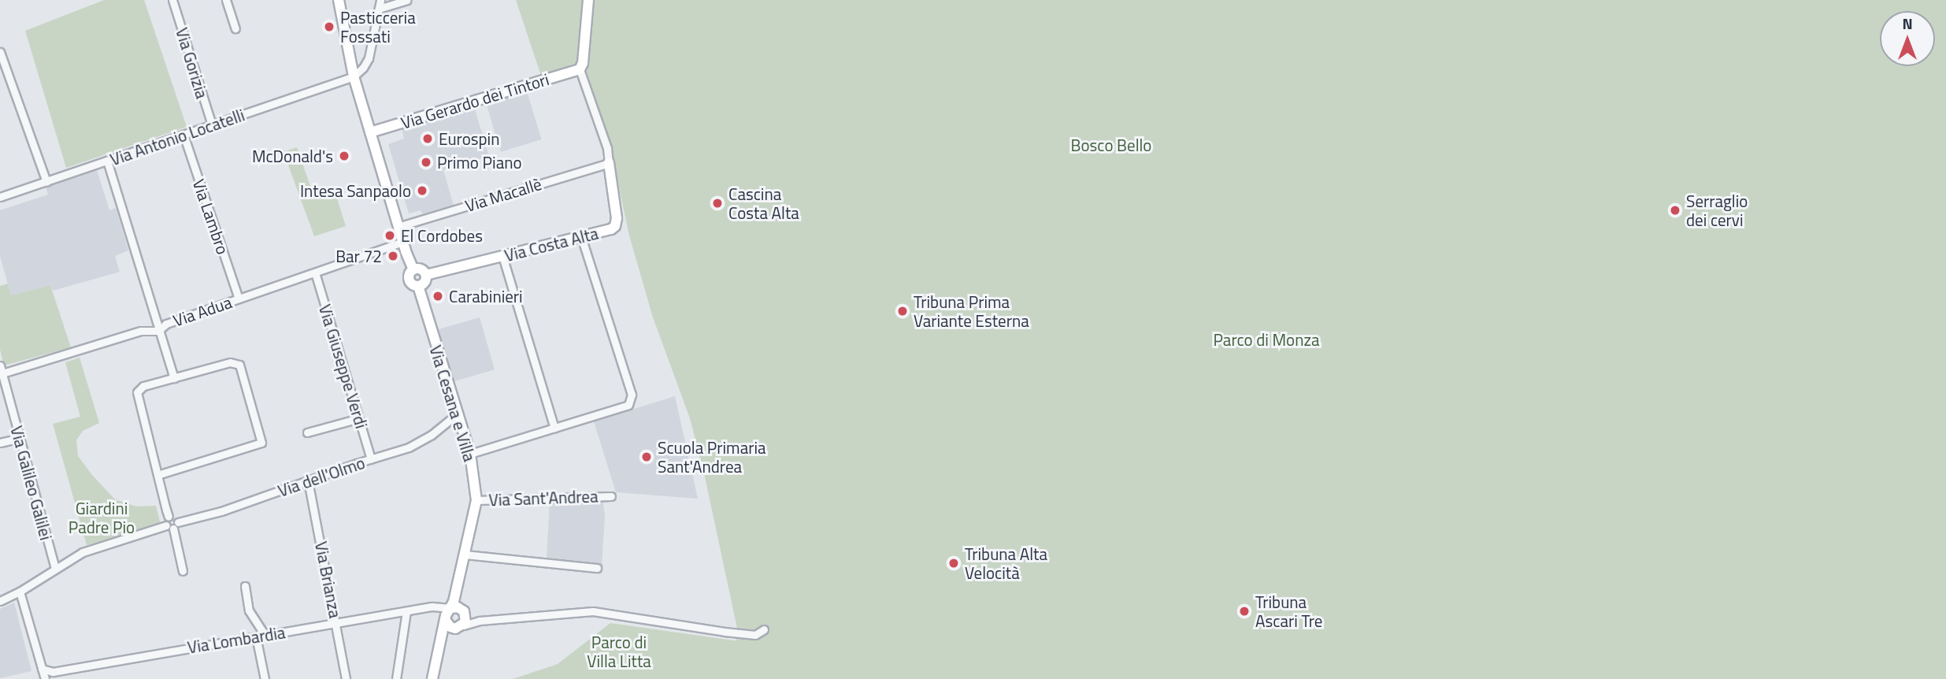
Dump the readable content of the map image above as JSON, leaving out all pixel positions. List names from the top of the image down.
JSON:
{
  "streets": {
    "main road": ["Via Gerardo dei Tintori", "Via Costa Alta", "Via Cesana e Villa"],
    "street": [
      "Via Gorizia",
      "Via Antonio Locatelli",
      "Via Macallè",
      "Via Lambro",
      "Via Adua",
      "Via Giuseppe Verdi",
      "Via dell'Olmo",
      "Via Galileo Galilei",
      "Via Sant'Andrea",
      "Via Brianza",
      "Via Lombardia"
    ]
  },
  "crossings": [
    ["Via Gorizia", "Via Antonio Locatelli"],
    ["Via Gerardo dei Tintori", "Via Costa Alta"],
    ["Via Antonio Locatelli", "Via Lambro"],
    ["Via Macallè", "Via Costa Alta"],
    ["Via Lambro", "Via Adua"],
    ["Via Costa Alta", "Via Cesana e Villa"],
    ["Via Adua", "Via Giuseppe Verdi"],
    ["Via Adua", "Via Galileo Galilei"],
    ["Via Giuseppe Verdi", "Via dell'Olmo"],
    ["Via Cesana e Villa", "Via dell'Olmo"],
    ["Via Cesana e Villa", "Via Sant'Andrea"],
    ["Via Cesana e Villa", "Via Lombardia"],
    ["Via dell'Olmo", "Via Galileo Galilei"],
    ["Via dell'Olmo", "Via Brianza"],
    ["Via Brianza", "Via Lombardia"]
  ],
  "parks": [
    "Bosco Bello",
    "Parco di Monza",
    "Giardini Padre Pio",
    "Parco di Villa Litta"
  ],
  "places": [
    "Pasticceria Fossati",
    "Eurospin",
    "McDonald's",
    "Primo Piano",
    "Intesa Sanpaolo",
    "Cascina Costa Alta",
    "Serraglio dei cervi",
    "El Cordobes",
    "Bar 72",
    "Carabinieri",
    "Tribuna Prima Variante Esterna",
    "Scuola Primaria Sant'Andrea",
    "Tribuna Alta Velocità",
    "Tribuna Ascari Tre"
  ],
  "north": "top"
}
